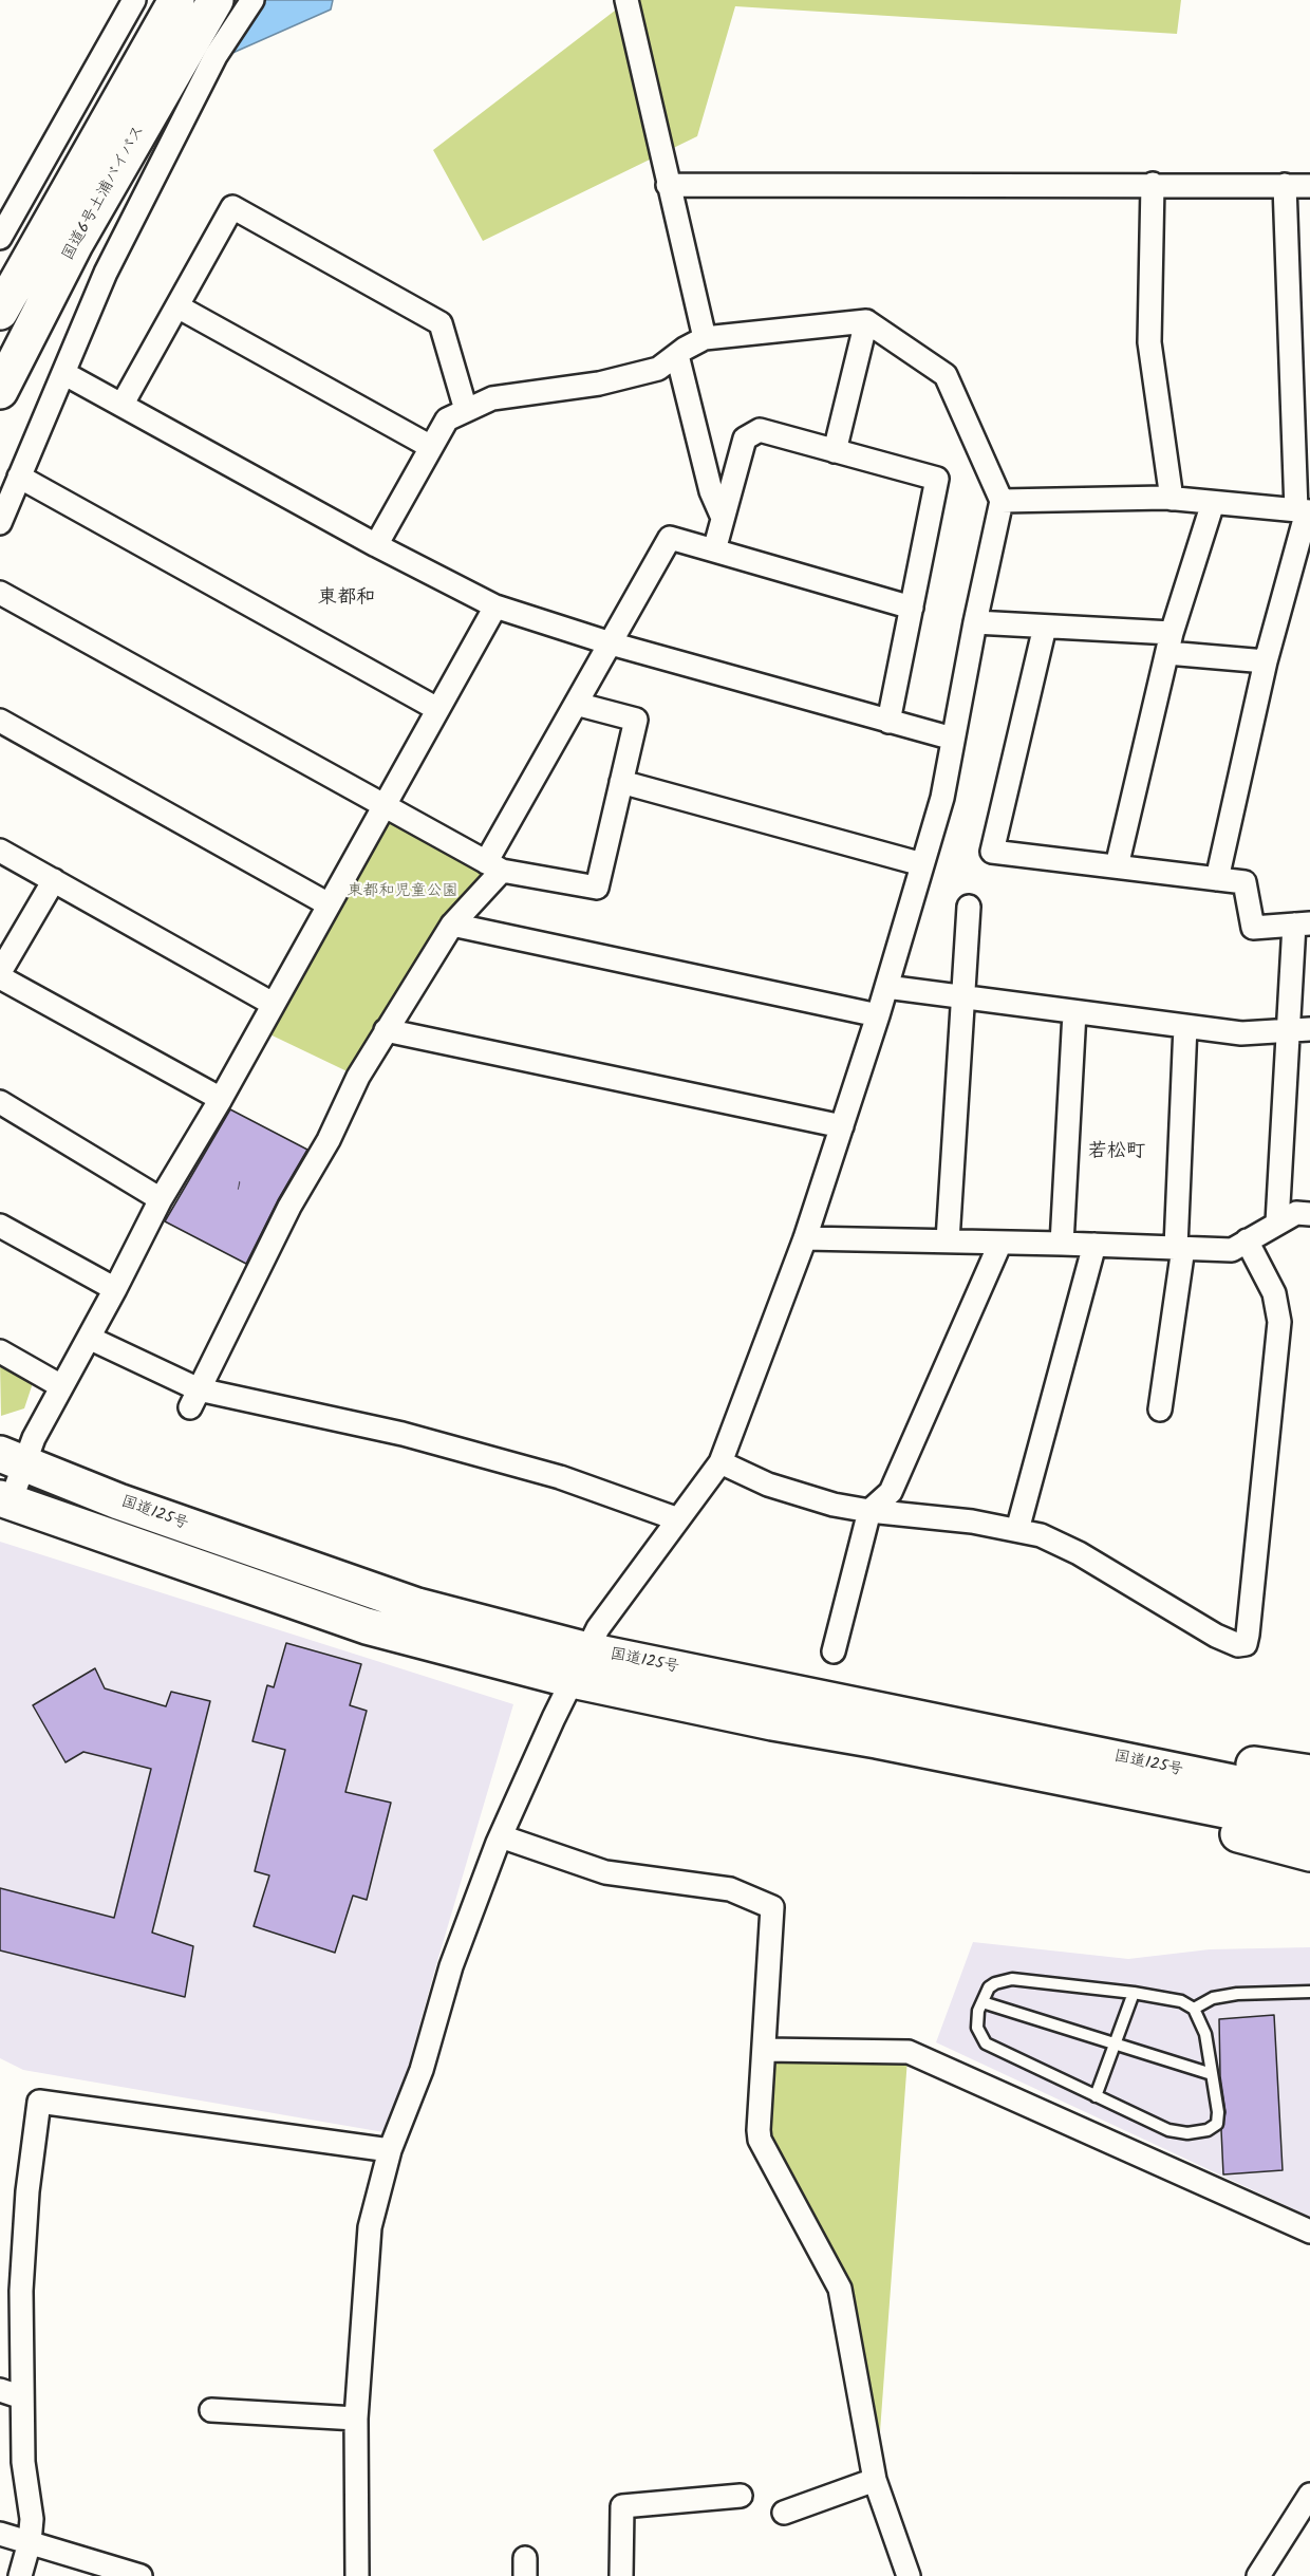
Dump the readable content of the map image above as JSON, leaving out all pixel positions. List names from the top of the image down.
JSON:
{
  "streets": {
    "highway": ["国道6号土浦バイパス", "国道125号"]
  },
  "districts": ["東都和", "若松町"],
  "parks": ["東都和児童公園"],
  "house_numbers": ["1"]
}
